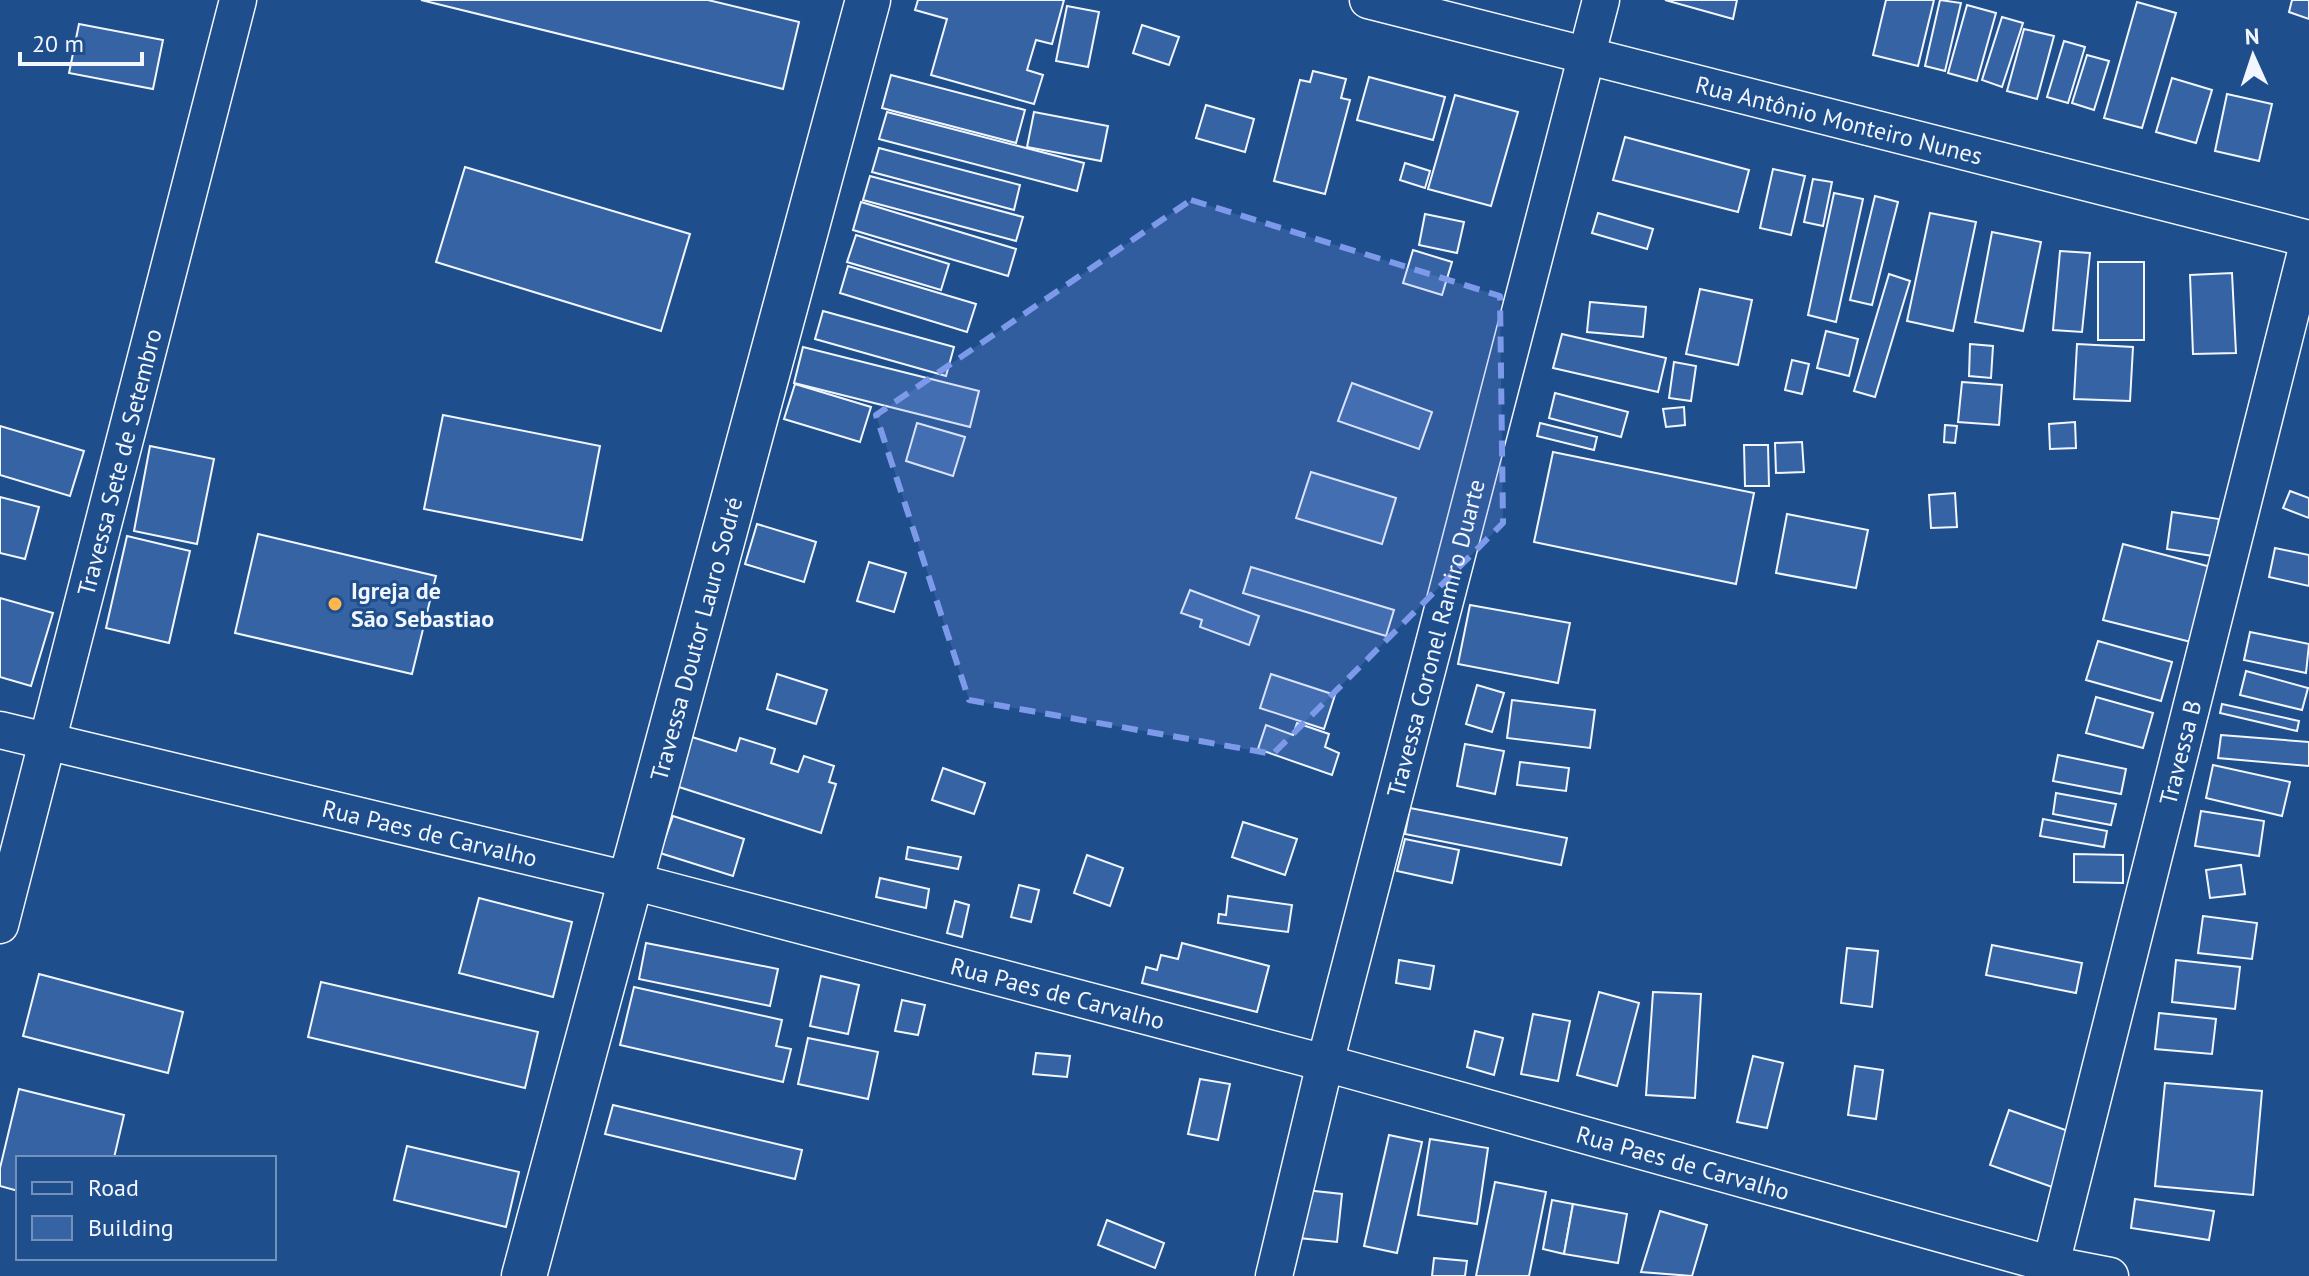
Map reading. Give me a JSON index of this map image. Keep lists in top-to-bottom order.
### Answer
{
  "streets": {
    "street": [
      "Rua Antônio Monteiro Nunes",
      "Travessa Sete de Setembro",
      "Travessa Doutor Lauro Sodré",
      "Travessa Coronel Ramiro Duarte",
      "Travessa B",
      "Rua Paes de Carvalho"
    ]
  },
  "crossings": [
    ["Rua Antônio Monteiro Nunes", "Travessa Coronel Ramiro Duarte"],
    ["Rua Antônio Monteiro Nunes", "Travessa B"],
    ["Travessa Sete de Setembro", "Rua Paes de Carvalho"],
    ["Travessa Doutor Lauro Sodré", "Rua Paes de Carvalho"],
    ["Travessa Coronel Ramiro Duarte", "Rua Paes de Carvalho"],
    ["Travessa B", "Rua Paes de Carvalho"]
  ],
  "places": ["Igreja de São Sebastiao"],
  "legend": ["Road", "Building"],
  "scale_bar": "20 m",
  "north": "top"
}
